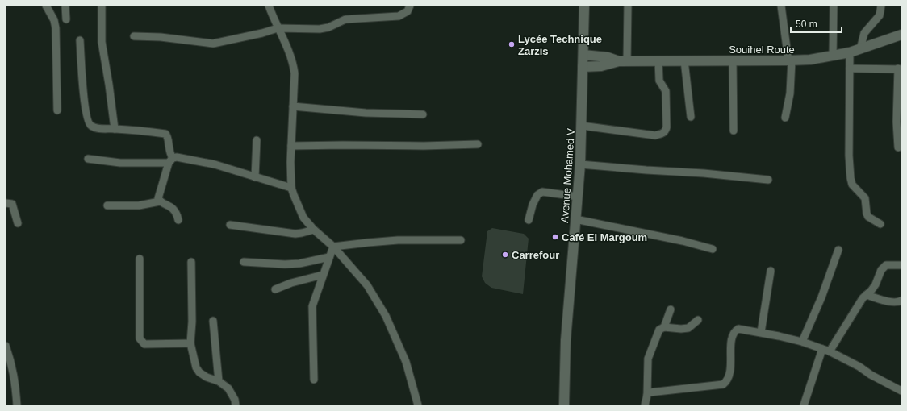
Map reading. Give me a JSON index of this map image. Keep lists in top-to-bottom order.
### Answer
{
  "streets": {
    "main road": ["Souihel Route", "Avenue Mohamed V"]
  },
  "places": ["Lycée Technique Zarzis", "Café El Margoum", "Carrefour"],
  "scale_bar": "50 m"
}
